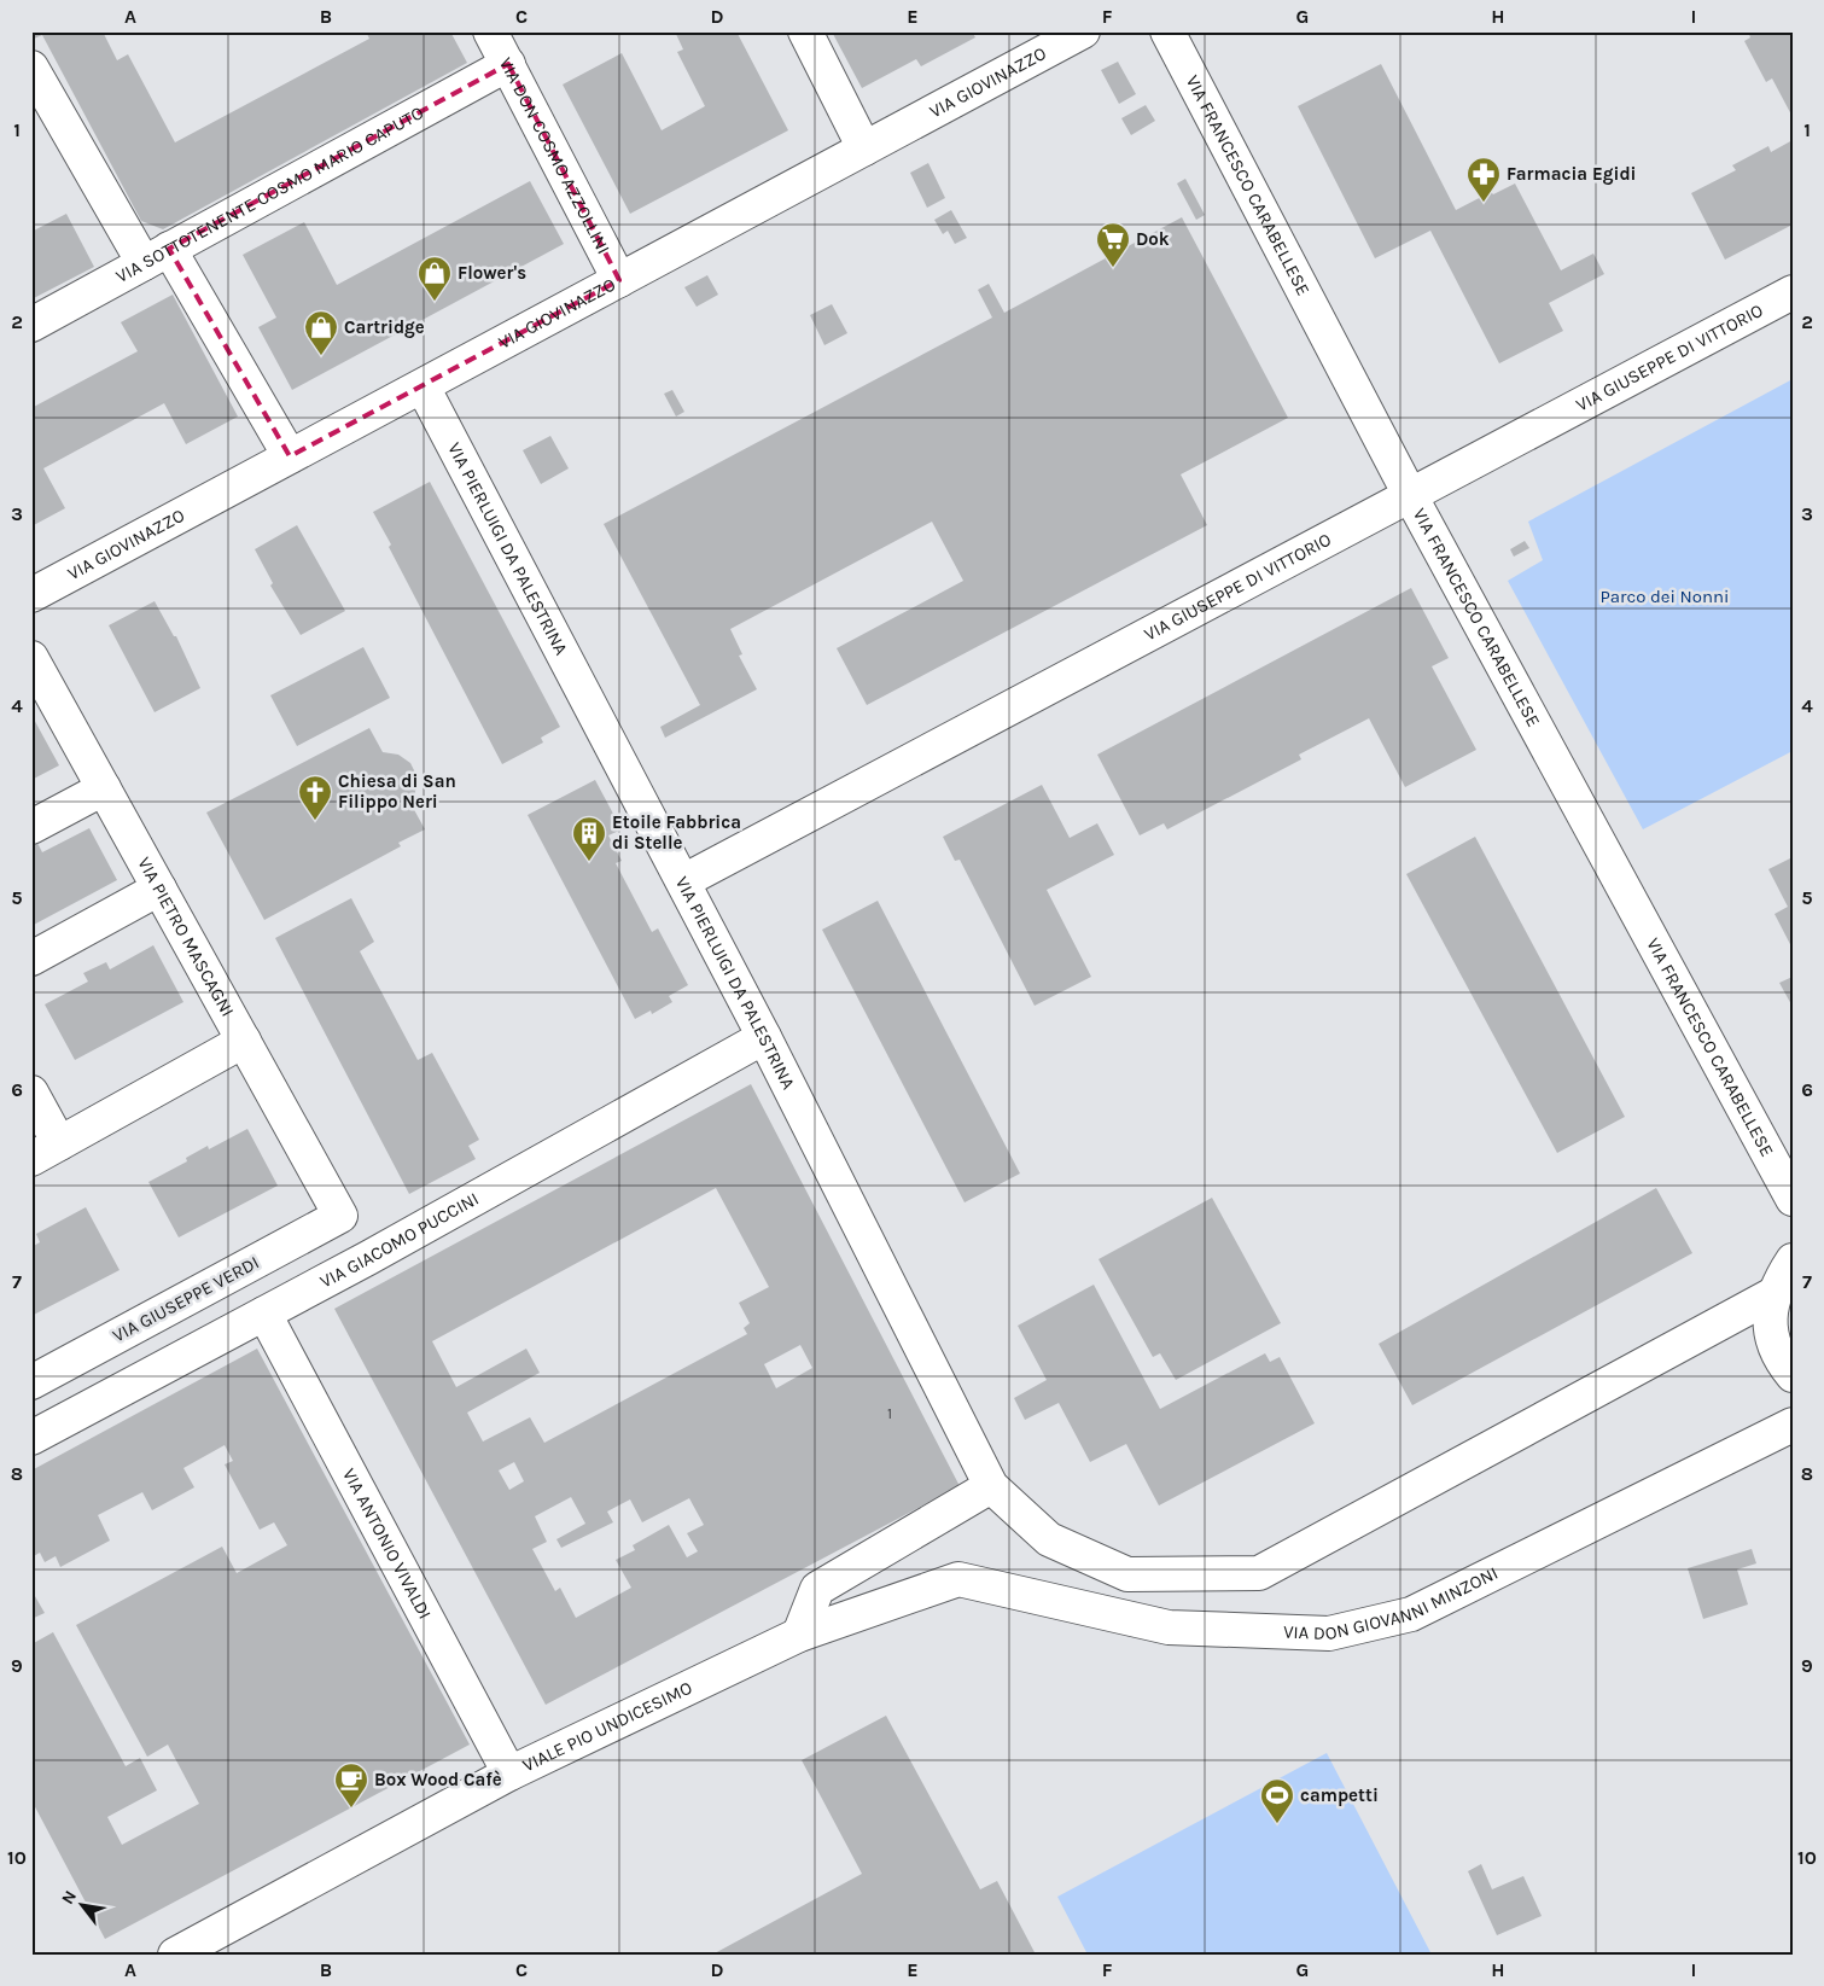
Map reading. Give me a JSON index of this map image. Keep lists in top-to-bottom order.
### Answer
{
  "streets": {
    "street": [
      "VIA GIOVINAZZO",
      "VIA DON COSMO AZZOLLINI",
      "VIA FRANCESCO CARABELLESE",
      "VIA SOTTOTENENTE COSMO MARIO CAPUTO",
      "VIA GIUSEPPE DI VITTORIO",
      "VIA PIERLUIGI DA PALESTRINA",
      "VIA PIETRO MASCAGNI",
      "VIA GIACOMO PUCCINI",
      "VIA GIUSEPPE VERDI",
      "VIA ANTONIO VIVALDI",
      "VIA DON GIOVANNI MINZONI",
      "VIALE PIO UNDICESIMO"
    ]
  },
  "crossings": [
    ["VIA GIOVINAZZO", "VIA DON COSMO AZZOLLINI"],
    ["VIA GIOVINAZZO", "VIA PIERLUIGI DA PALESTRINA"],
    ["VIA DON COSMO AZZOLLINI", "VIA SOTTOTENENTE COSMO MARIO CAPUTO"],
    ["VIA FRANCESCO CARABELLESE", "VIA GIUSEPPE DI VITTORIO"],
    ["VIA GIUSEPPE DI VITTORIO", "VIA PIERLUIGI DA PALESTRINA"],
    ["VIA PIERLUIGI DA PALESTRINA", "VIA GIACOMO PUCCINI"],
    ["VIA PIETRO MASCAGNI", "VIA GIUSEPPE VERDI"],
    ["VIA GIACOMO PUCCINI", "VIA ANTONIO VIVALDI"],
    ["VIA ANTONIO VIVALDI", "VIALE PIO UNDICESIMO"],
    ["VIA DON GIOVANNI MINZONI", "VIALE PIO UNDICESIMO"]
  ],
  "parks": ["Parco dei Nonni"],
  "places": {
    "pharmacy": ["Farmacia Egidi"],
    "supermarket": ["Dok"],
    "shop": ["Flower's", "Cartridge"],
    "church": ["Chiesa di San Filippo Neri"],
    "building": ["Etoile Fabbrica di Stelle"],
    "cafe": ["Box Wood Cafè"],
    "sports": ["campetti"]
  },
  "house_numbers": ["1"],
  "north": "top left",
  "grid": {
    "columns": [
      "A",
      "B",
      "C",
      "D",
      "E",
      "F",
      "G",
      "H",
      "I"
    ],
    "rows": [
      "1",
      "2",
      "3",
      "4",
      "5",
      "6",
      "7",
      "8",
      "9",
      "10"
    ]
  }
}
